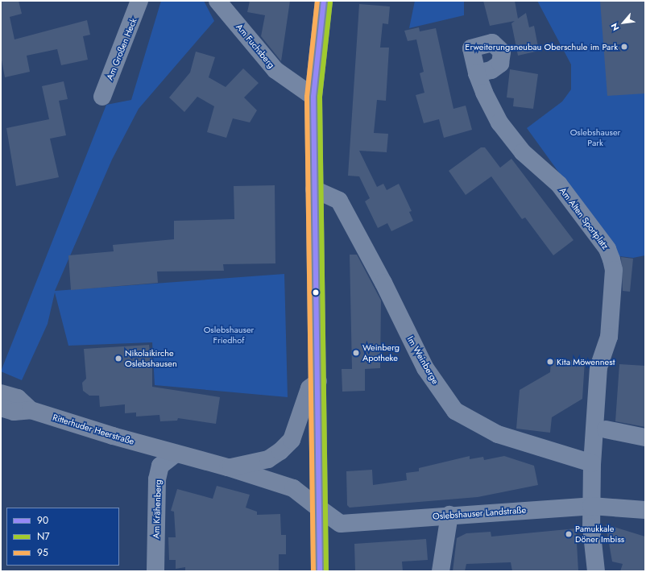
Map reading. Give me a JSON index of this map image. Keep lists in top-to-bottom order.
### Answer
{
  "streets": {
    "main road": ["Ritterhuder Heerstraße"],
    "street": [
      "Am Fuchsberg",
      "Am Großen Heck",
      "Am Alten Sportplatz",
      "Im Weinberge",
      "Am Krähenberg",
      "Oslebshauser Landstraße"
    ]
  },
  "crossings": [
    ["Am Alten Sportplatz", "Im Weinberge"],
    ["Am Alten Sportplatz", "Oslebshauser Landstraße"],
    ["Ritterhuder Heerstraße", "Am Krähenberg"],
    ["Ritterhuder Heerstraße", "Oslebshauser Landstraße"]
  ],
  "parks": ["Oslebshauser Park", "Oslebshauser Friedhof"],
  "places": [
    "Erweiterungsneubau Oberschule im Park",
    "Weinberg Apotheke",
    "Nikolaikirche Oslebshausen",
    "Kita Möwennest",
    "Pamukkale Döner Imbiss"
  ],
  "lines": ["transit line 90", "transit line 95", "transit line N7"],
  "legend": ["90", "N7", "95"],
  "north": "bottom left"
}
